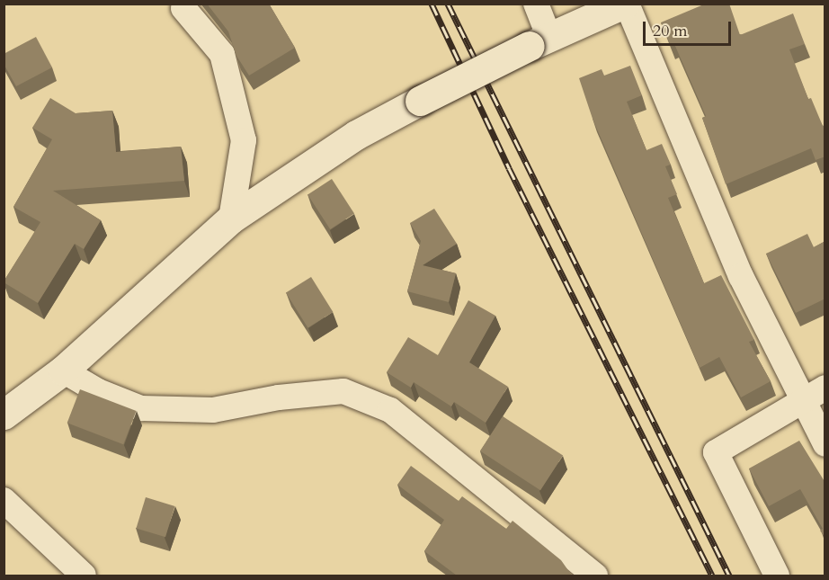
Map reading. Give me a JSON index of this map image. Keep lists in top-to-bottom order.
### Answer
{
  "scale_bar": "20 m"
}
